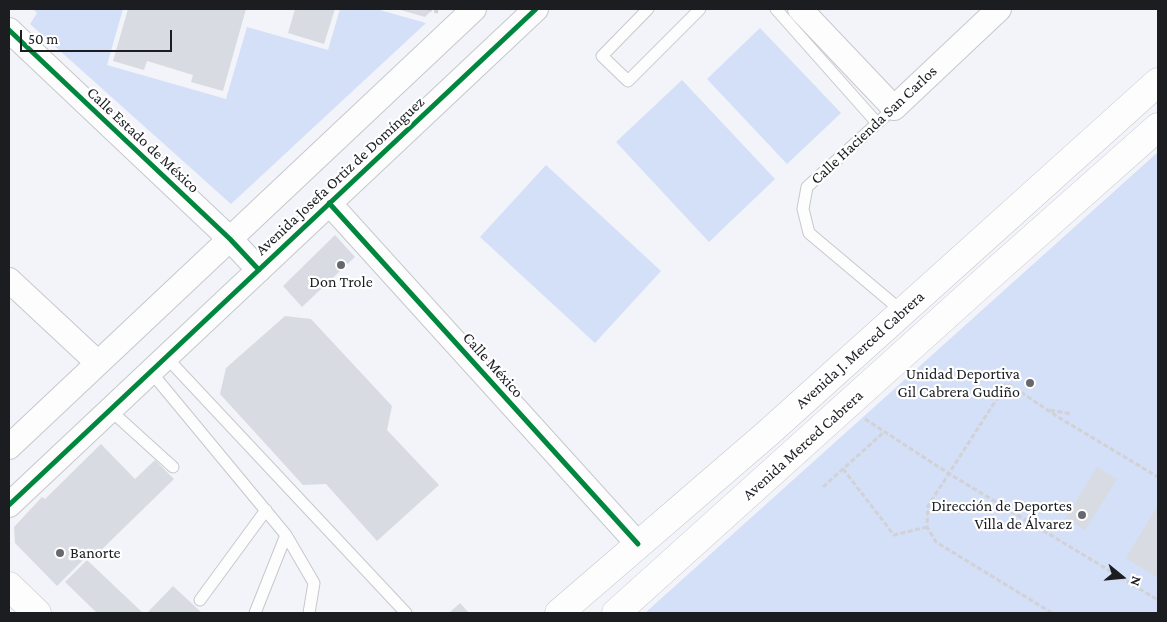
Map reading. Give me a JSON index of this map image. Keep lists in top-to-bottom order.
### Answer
{
  "streets": {
    "main road": ["Avenida J. Merced Cabrera", "Avenida Merced Cabrera"],
    "street": [
      "Calle Hacienda San Carlos",
      "Calle Estado de México",
      "Avenida Josefa Ortiz de Domínguez",
      "Calle México"
    ]
  },
  "crossings": [
    ["Calle Hacienda San Carlos", "Avenida J. Merced Cabrera"],
    ["Calle Estado de México", "Avenida Josefa Ortiz de Domínguez"],
    ["Avenida Josefa Ortiz de Domínguez", "Calle México"],
    ["Avenida J. Merced Cabrera", "Calle México"]
  ],
  "places": [
    "Don Trole",
    "Unidad Deportiva Gil Cabrera Gudiño",
    "Dirección de Deportes Villa de Álvarez",
    "Banorte"
  ],
  "scale_bar": "50 m",
  "north": "right"
}
